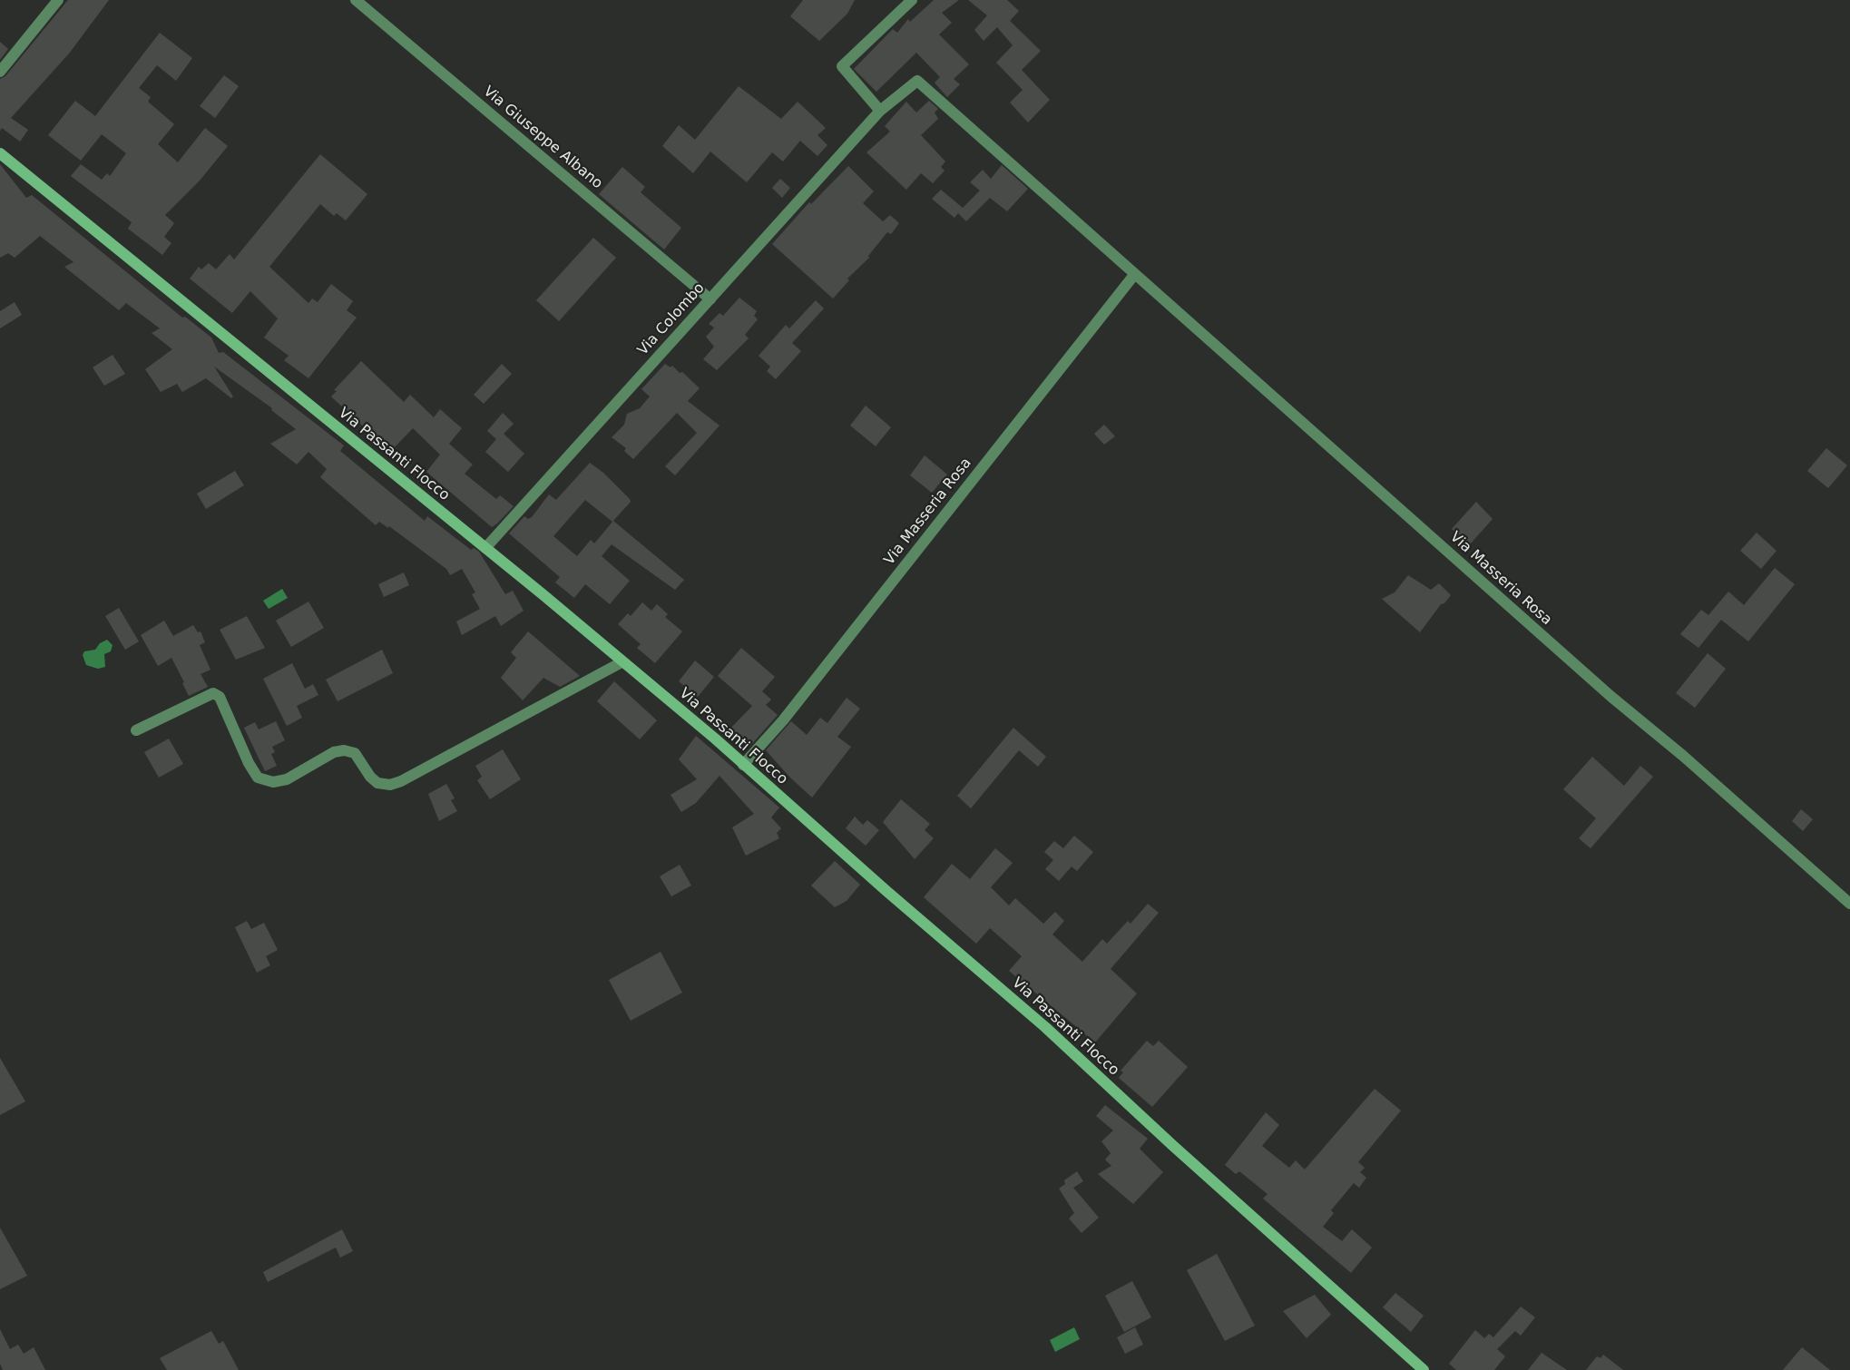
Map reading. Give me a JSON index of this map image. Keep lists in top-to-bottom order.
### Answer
{
  "streets": {
    "main road": ["Via Passanti Flocco"],
    "street": ["Via Giuseppe Albano", "Via Colombo", "Via Masseria Rosa"]
  },
  "crossings": [
    ["Via Giuseppe Albano", "Via Colombo"],
    ["Via Colombo", "Via Passanti Flocco"],
    ["Via Colombo", "Via Masseria Rosa"],
    ["Via Passanti Flocco", "Via Masseria Rosa"]
  ]
}
